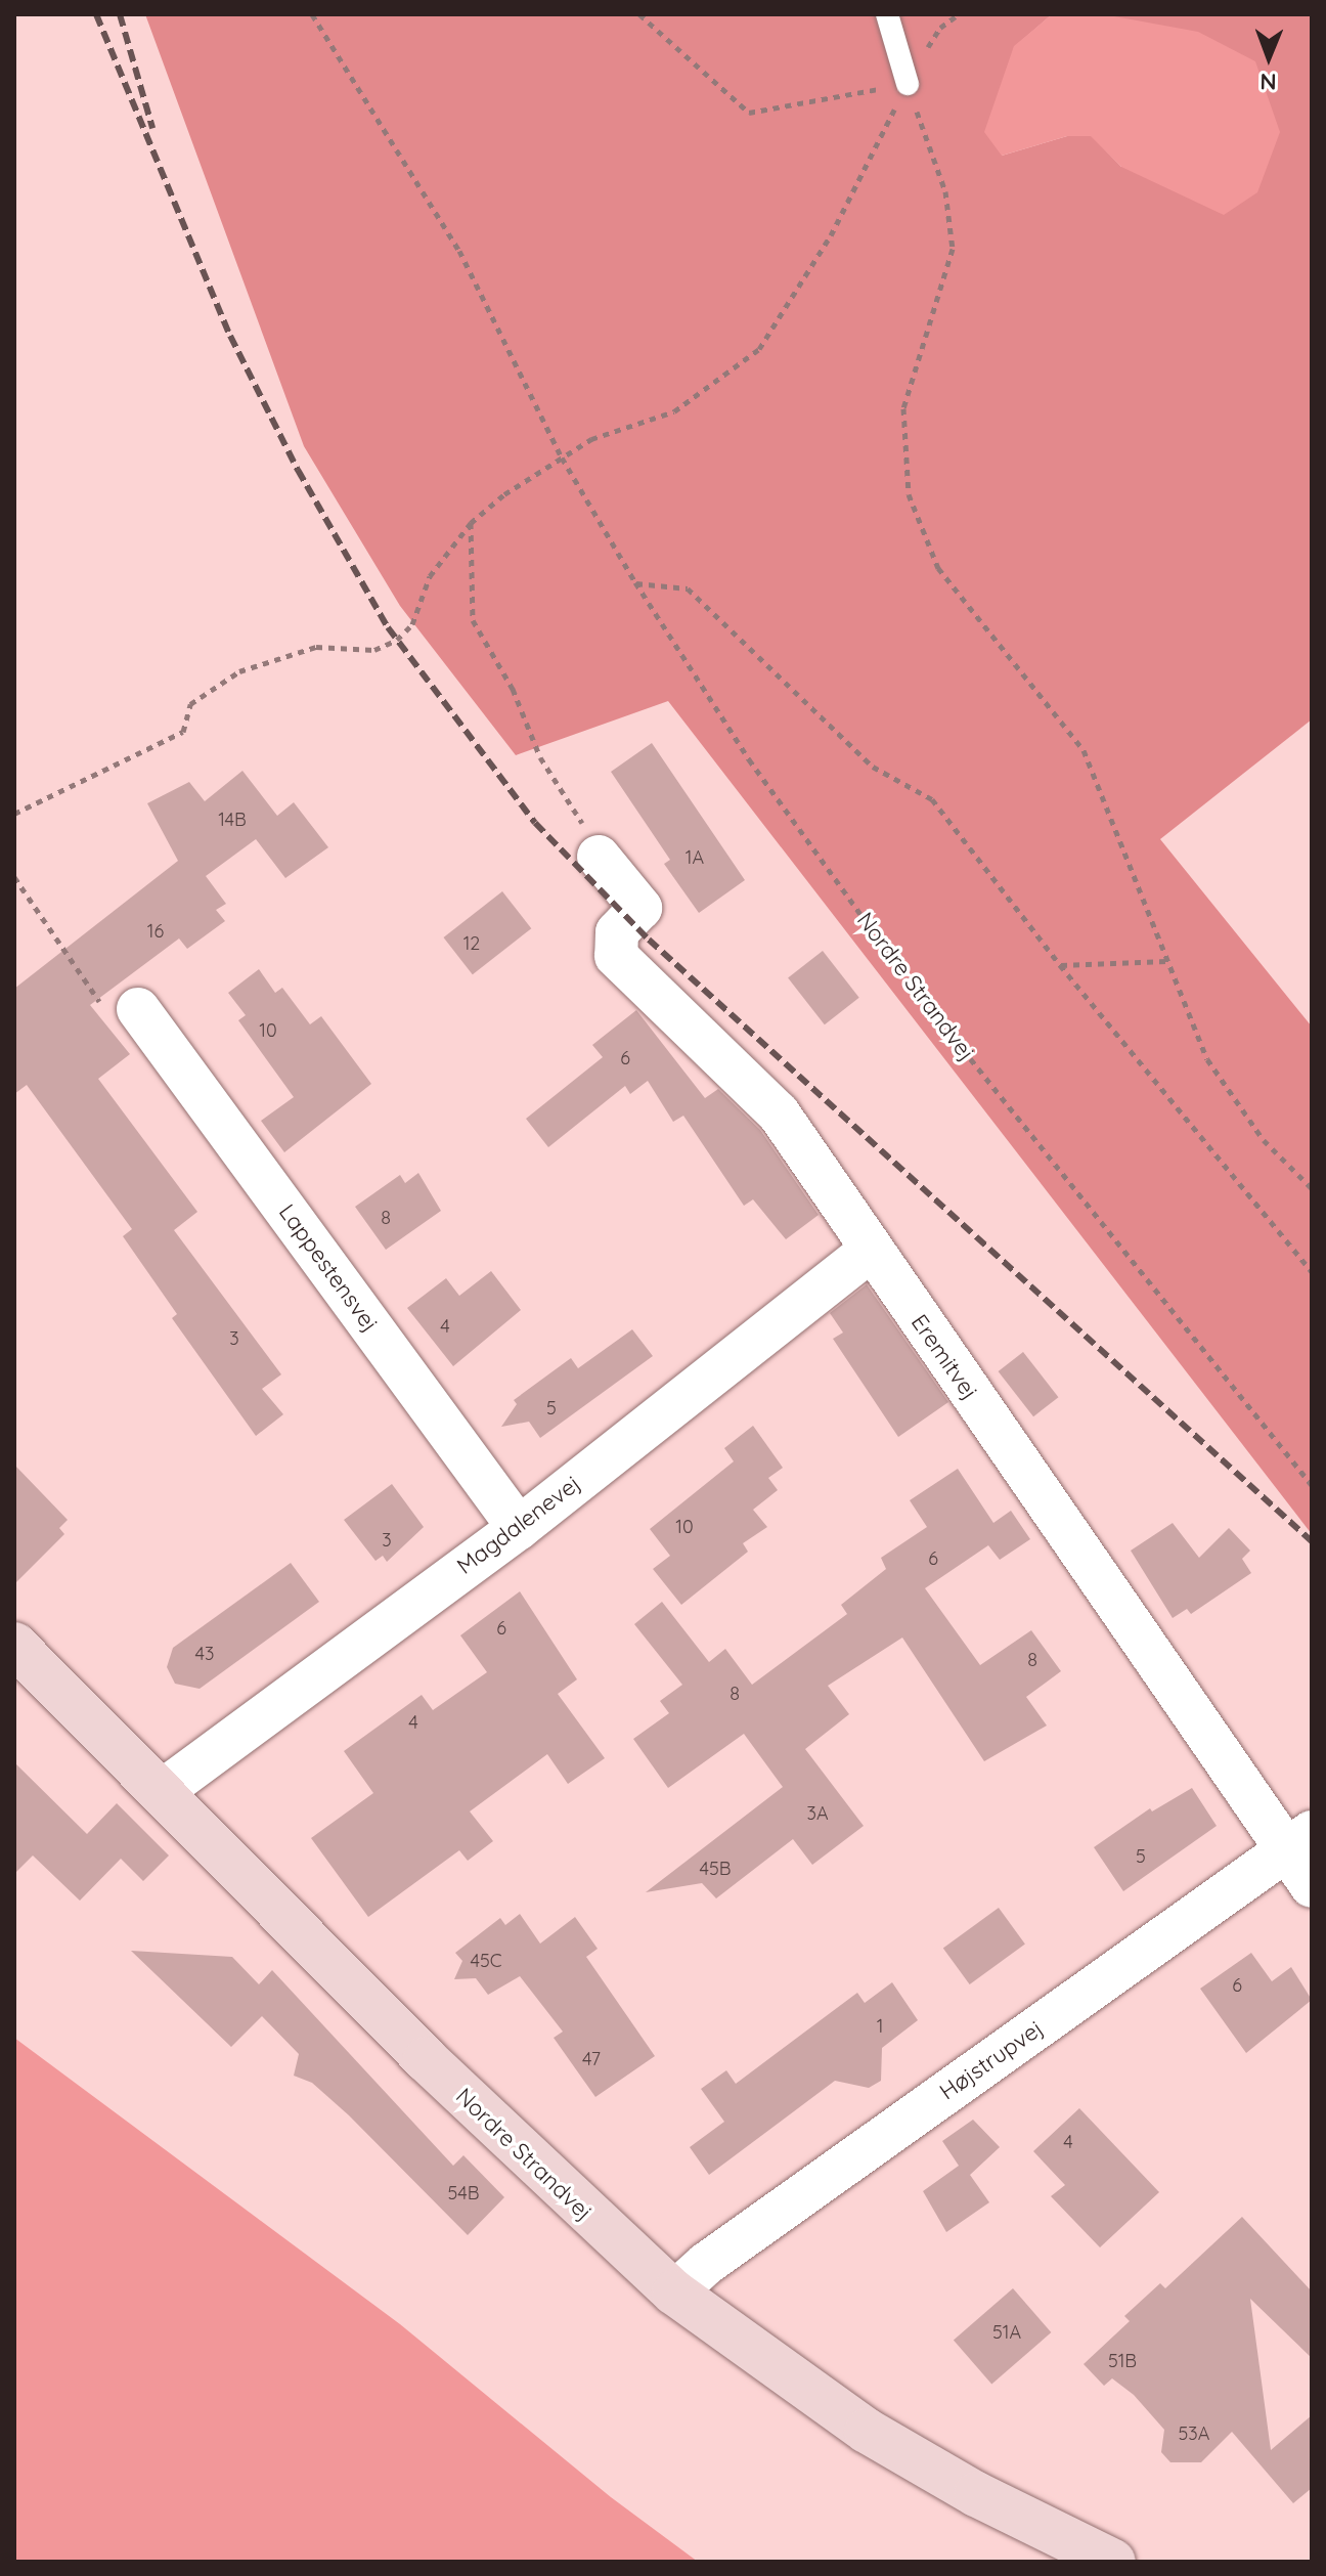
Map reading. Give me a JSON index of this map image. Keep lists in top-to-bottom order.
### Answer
{
  "streets": {
    "main road": ["Nordre Strandvej"],
    "street": [
      "Lappestensvej",
      "Eremitvej",
      "Magdalenevej",
      "Højstrupvej"
    ]
  },
  "crossings": [
    ["Nordre Strandvej", "Magdalenevej"],
    ["Nordre Strandvej", "Højstrupvej"],
    ["Lappestensvej", "Magdalenevej"],
    ["Eremitvej", "Magdalenevej"],
    ["Eremitvej", "Højstrupvej"]
  ],
  "house_numbers": [
    "14B",
    "1A",
    "16",
    "12",
    "10",
    "6",
    "8",
    "4",
    "3",
    "5",
    "10",
    "3",
    "6",
    "6",
    "43",
    "8",
    "8",
    "4",
    "3A",
    "5",
    "45B",
    "45C",
    "6",
    "1",
    "47",
    "4",
    "54B",
    "51A",
    "51B",
    "53A"
  ],
  "north": "bottom"
}
